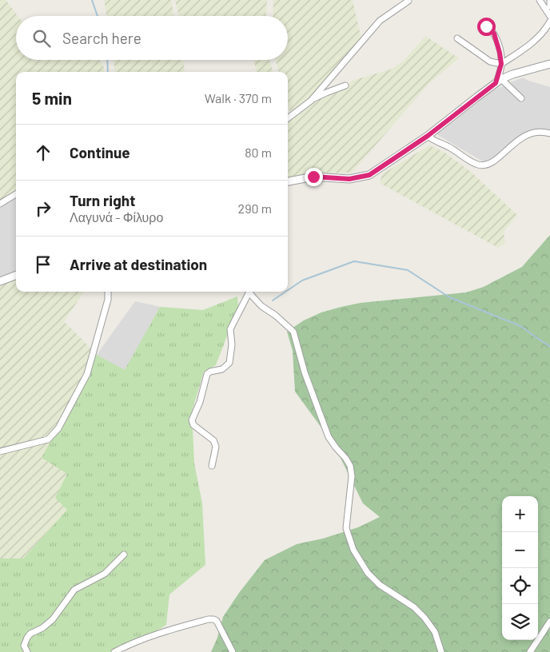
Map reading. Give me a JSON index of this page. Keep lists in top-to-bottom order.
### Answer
{
  "page": {
    "search": "Search here",
    "heading": ["5 min", "Walk · 370 m"],
    "list": [
      ["Continue", "80 m"],
      ["Turn right", "Λαγυνά - Φίλυρο", "290 m"],
      "Arrive at destination"
    ],
    "map_buttons": ["+", "−"]
  }
}
